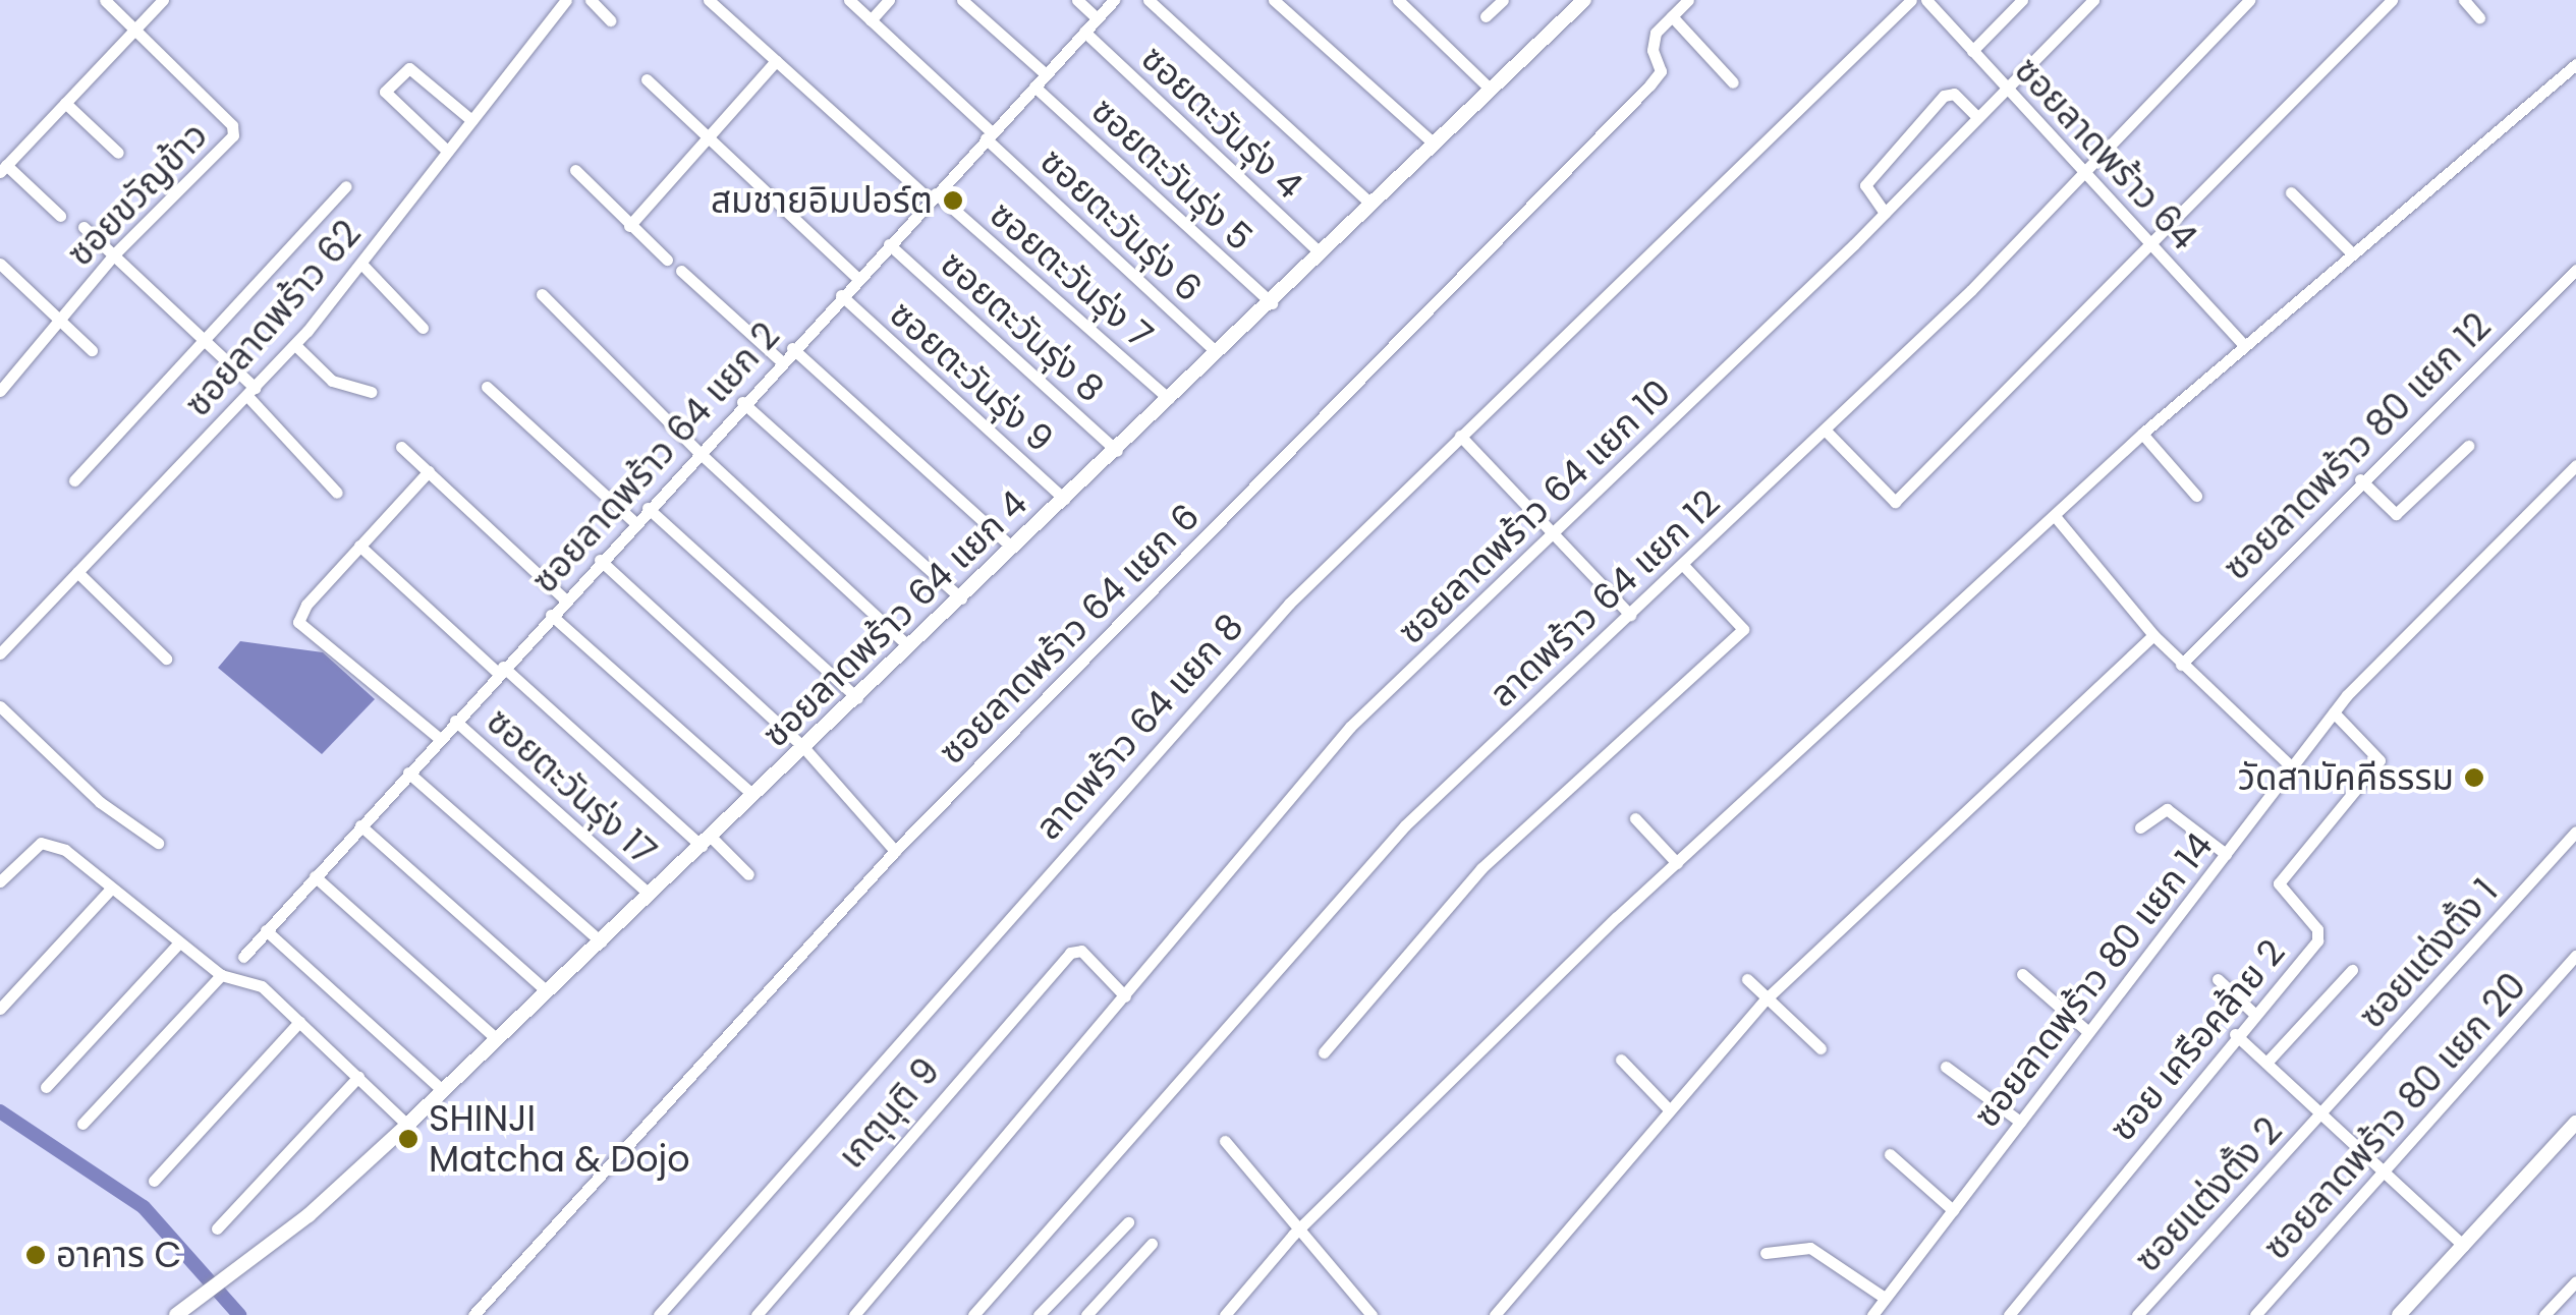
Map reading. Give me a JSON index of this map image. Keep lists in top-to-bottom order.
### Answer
{
  "streets": {
    "street": [
      "ซอยตะวันรุ่ง 4",
      "ซอยลาดพร้าว 64",
      "ซอยตะวันรุ่ง 5",
      "ซอยขวัญข้าว",
      "ซอยตะวันรุ่ง 6",
      "ซอยตะวันรุ่ง 7",
      "ซอยลาดพร้าว 62",
      "ซอยตะวันรุ่ง 8",
      "ซอยตะวันรุ่ง 9",
      "ซอยลาดพร้าว 80 แยก 12",
      "ซอยลาดพร้าว 64 แยก 2",
      "ซอยลาดพร้าว 64 แยก 10",
      "ลาดพร้าว 64 แยก 12",
      "ซอยลาดพร้าว 64 แยก 4",
      "ซอยลาดพร้าว 64 แยก 6",
      "ลาดพร้าว 64 แยก 8",
      "ซอยตะวันรุ่ง 17",
      "ซอยแต่งตั้ง 1",
      "ซอยลาดพร้าว 80 แยก 14",
      "ซอย เครือคล้าย 2",
      "เกตุนุติ 9",
      "ซอยลาดพร้าว 80 แยก 20",
      "ซอยแต่งตั้ง 2"
    ]
  },
  "crossings": [
    ["ซอยตะวันรุ่ง 4", "ซอยลาดพร้าว 64 แยก 2"],
    ["ซอยตะวันรุ่ง 4", "ซอยลาดพร้าว 64 แยก 4"],
    ["ซอยลาดพร้าว 64", "ซอยลาดพร้าว 64 แยก 10"],
    ["ซอยลาดพร้าว 64", "ลาดพร้าว 64 แยก 12"],
    ["ซอยตะวันรุ่ง 5", "ซอยลาดพร้าว 64 แยก 2"],
    ["ซอยตะวันรุ่ง 5", "ซอยลาดพร้าว 64 แยก 4"],
    ["ซอยตะวันรุ่ง 6", "ซอยลาดพร้าว 64 แยก 2"],
    ["ซอยตะวันรุ่ง 6", "ซอยลาดพร้าว 64 แยก 4"],
    ["ซอยตะวันรุ่ง 7", "ซอยลาดพร้าว 64 แยก 2"],
    ["ซอยตะวันรุ่ง 7", "ซอยลาดพร้าว 64 แยก 4"],
    ["ซอยตะวันรุ่ง 8", "ซอยลาดพร้าว 64 แยก 2"],
    ["ซอยตะวันรุ่ง 8", "ซอยลาดพร้าว 64 แยก 4"],
    ["ซอยตะวันรุ่ง 9", "ซอยลาดพร้าว 64 แยก 2"],
    ["ซอยตะวันรุ่ง 9", "ซอยลาดพร้าว 64 แยก 4"],
    ["ซอยลาดพร้าว 64 แยก 2", "ซอยตะวันรุ่ง 17"],
    ["ซอยลาดพร้าว 64 แยก 10", "เกตุนุติ 9"],
    ["ซอยลาดพร้าว 64 แยก 4", "ซอยตะวันรุ่ง 17"],
    ["ซอยแต่งตั้ง 1", "ซอยแต่งตั้ง 2"],
    ["ซอยลาดพร้าว 80 แยก 14", "ซอย เครือคล้าย 2"]
  ],
  "places": [
    "สมชายอิมปอร์ต",
    "วัดสามัคคีธรรม",
    "SHINJI Matcha & Dojo",
    "อาคาร C"
  ]
}
